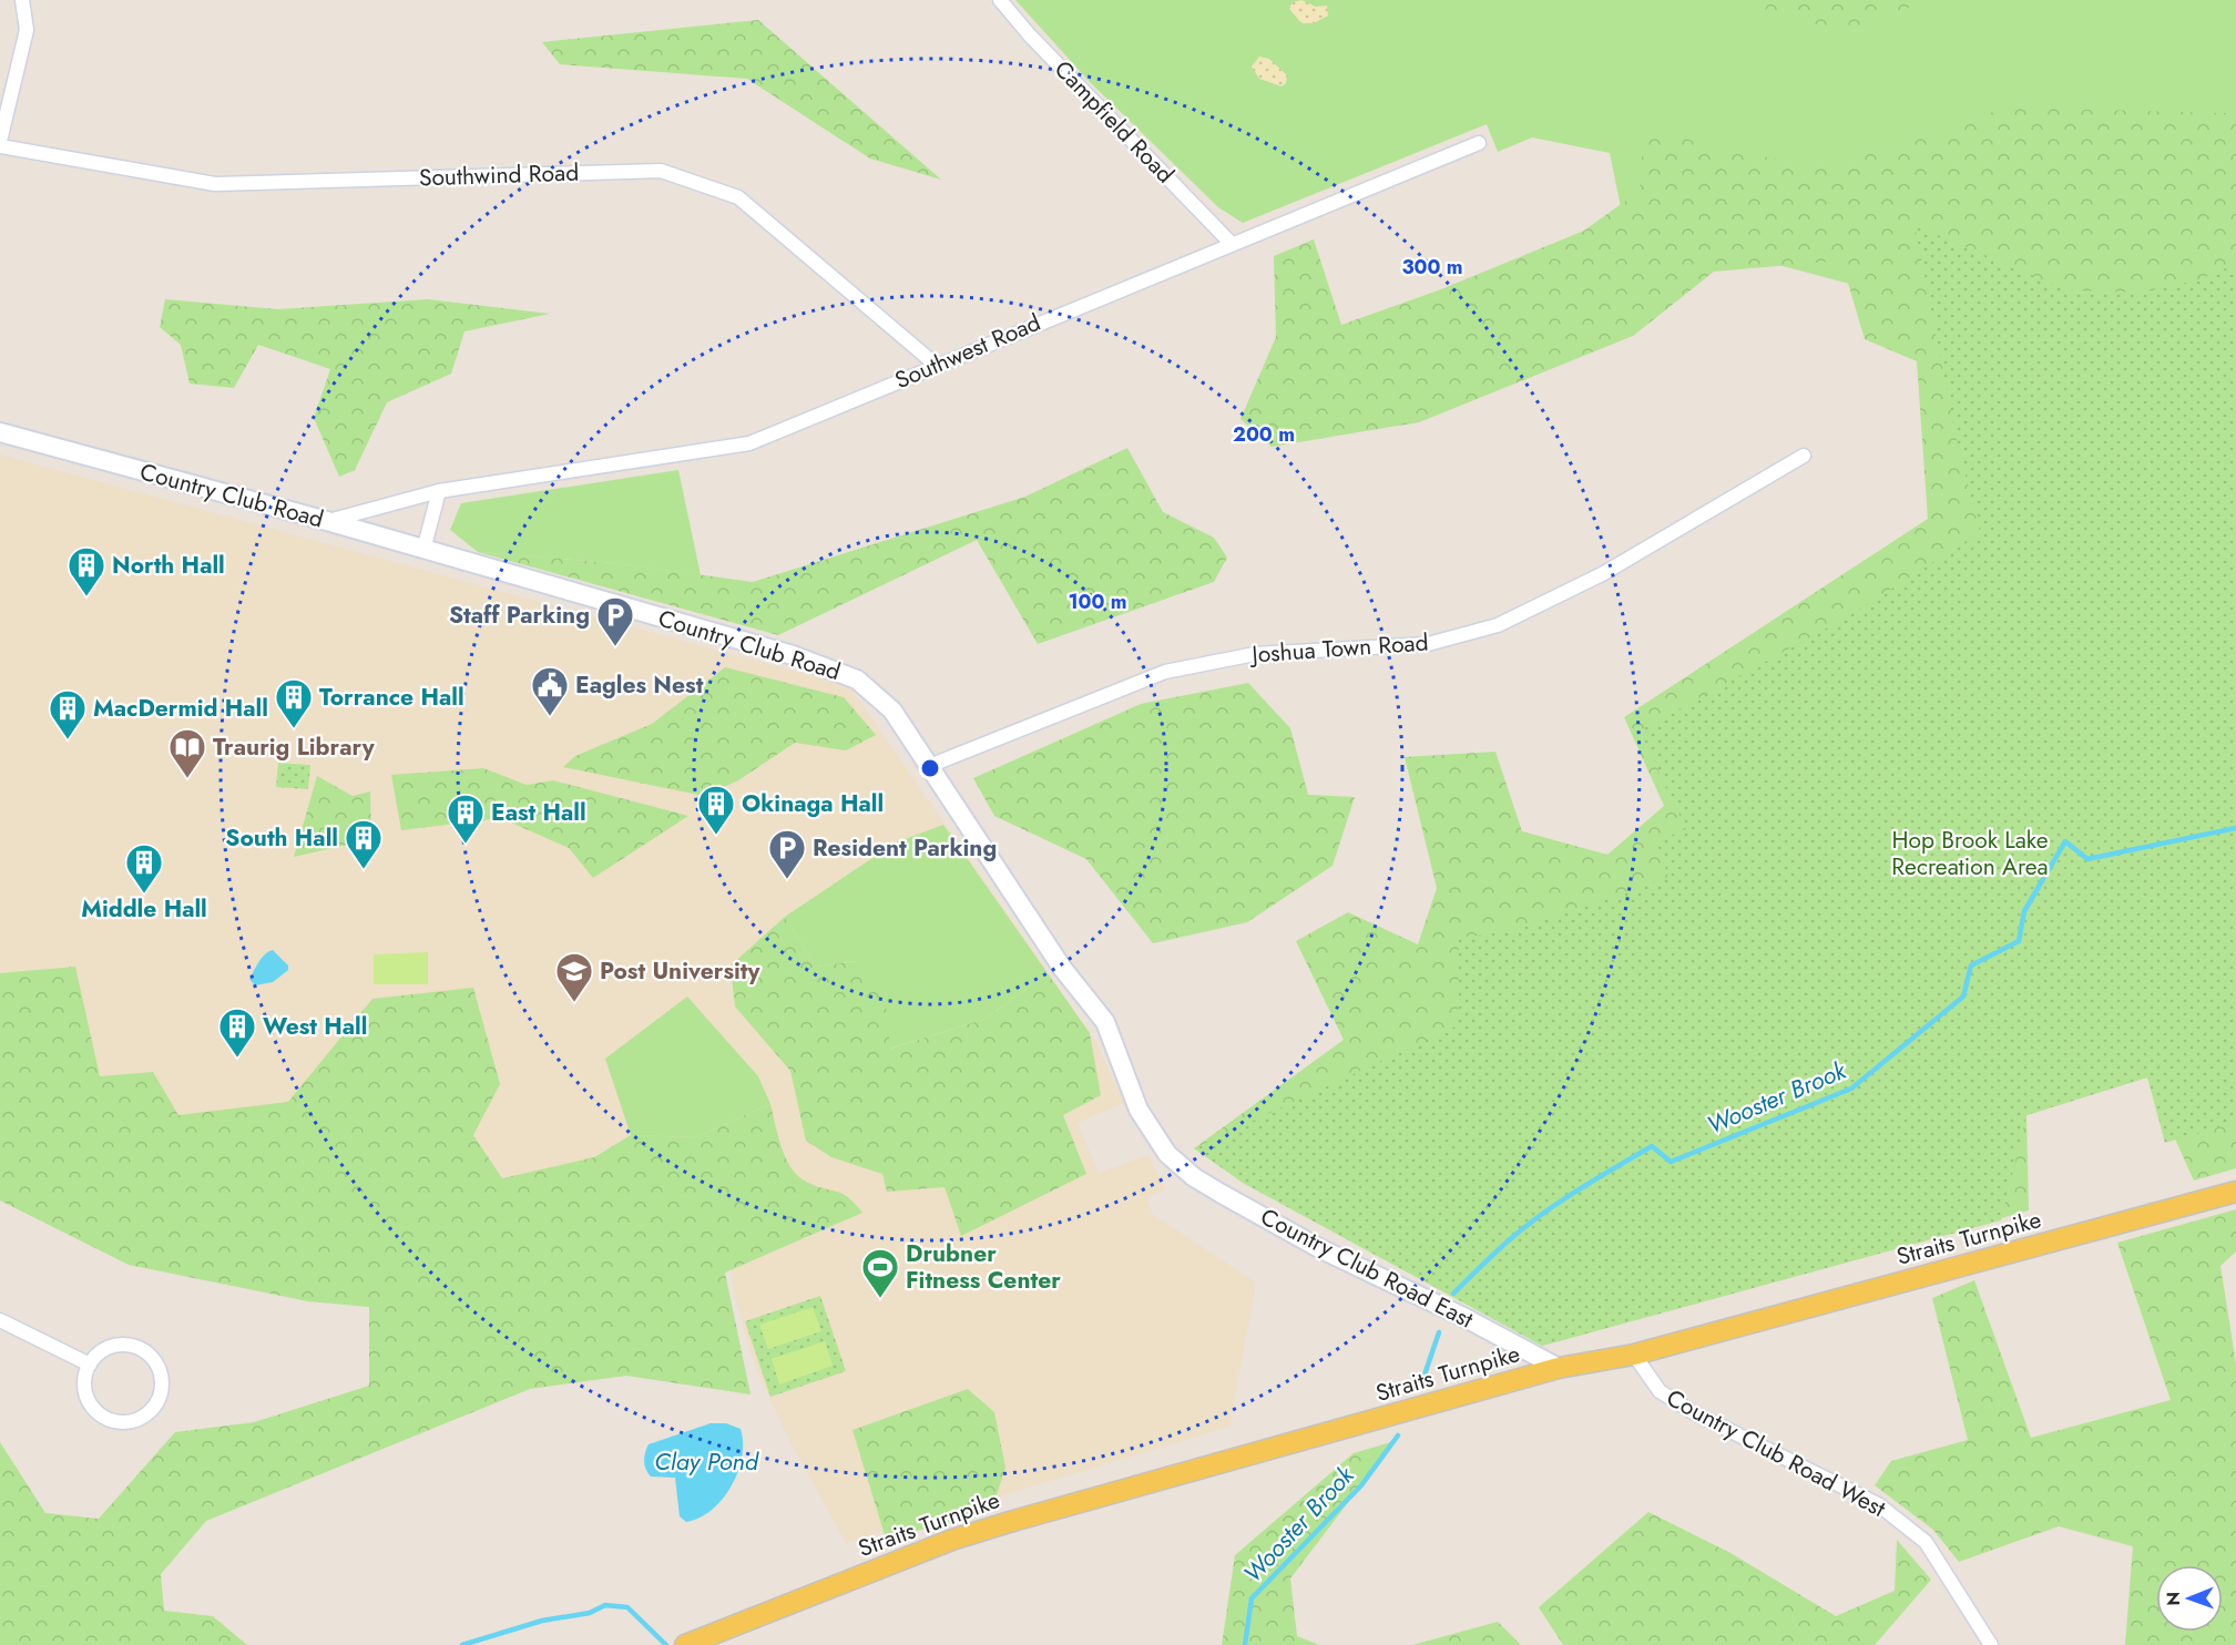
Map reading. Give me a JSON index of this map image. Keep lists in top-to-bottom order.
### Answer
{
  "streets": {
    "main road": ["Straits Turnpike"],
    "street": [
      "Campfield Road",
      "Southwind Road",
      "Southwest Road",
      "Country Club Road",
      "Joshua Town Road",
      "Country Club Road East",
      "Country Club Road West"
    ]
  },
  "crossings": [
    ["Campfield Road", "Southwest Road"],
    ["Southwind Road", "Southwest Road"],
    ["Southwest Road", "Country Club Road"],
    ["Country Club Road", "Joshua Town Road"],
    ["Country Club Road", "Country Club Road East"],
    ["Straits Turnpike", "Country Club Road East"],
    ["Straits Turnpike", "Country Club Road West"]
  ],
  "water": ["Wooster Brook", "Clay Pond"],
  "parks": ["Hop Brook Lake Recreation Area"],
  "places": {
    "building": [
      "North Hall",
      "Torrance Hall",
      "MacDermid Hall",
      "Okinaga Hall",
      "East Hall",
      "South Hall",
      "Middle Hall",
      "West Hall"
    ],
    "parking": ["Staff Parking", "Resident Parking"],
    "public building": ["Eagles Nest"],
    "library": ["Traurig Library"],
    "school or university": ["Post University"],
    "sports": ["Drubner Fitness Center"]
  },
  "north": "left",
  "rings": ["300 m", "200 m", "100 m"]
}
